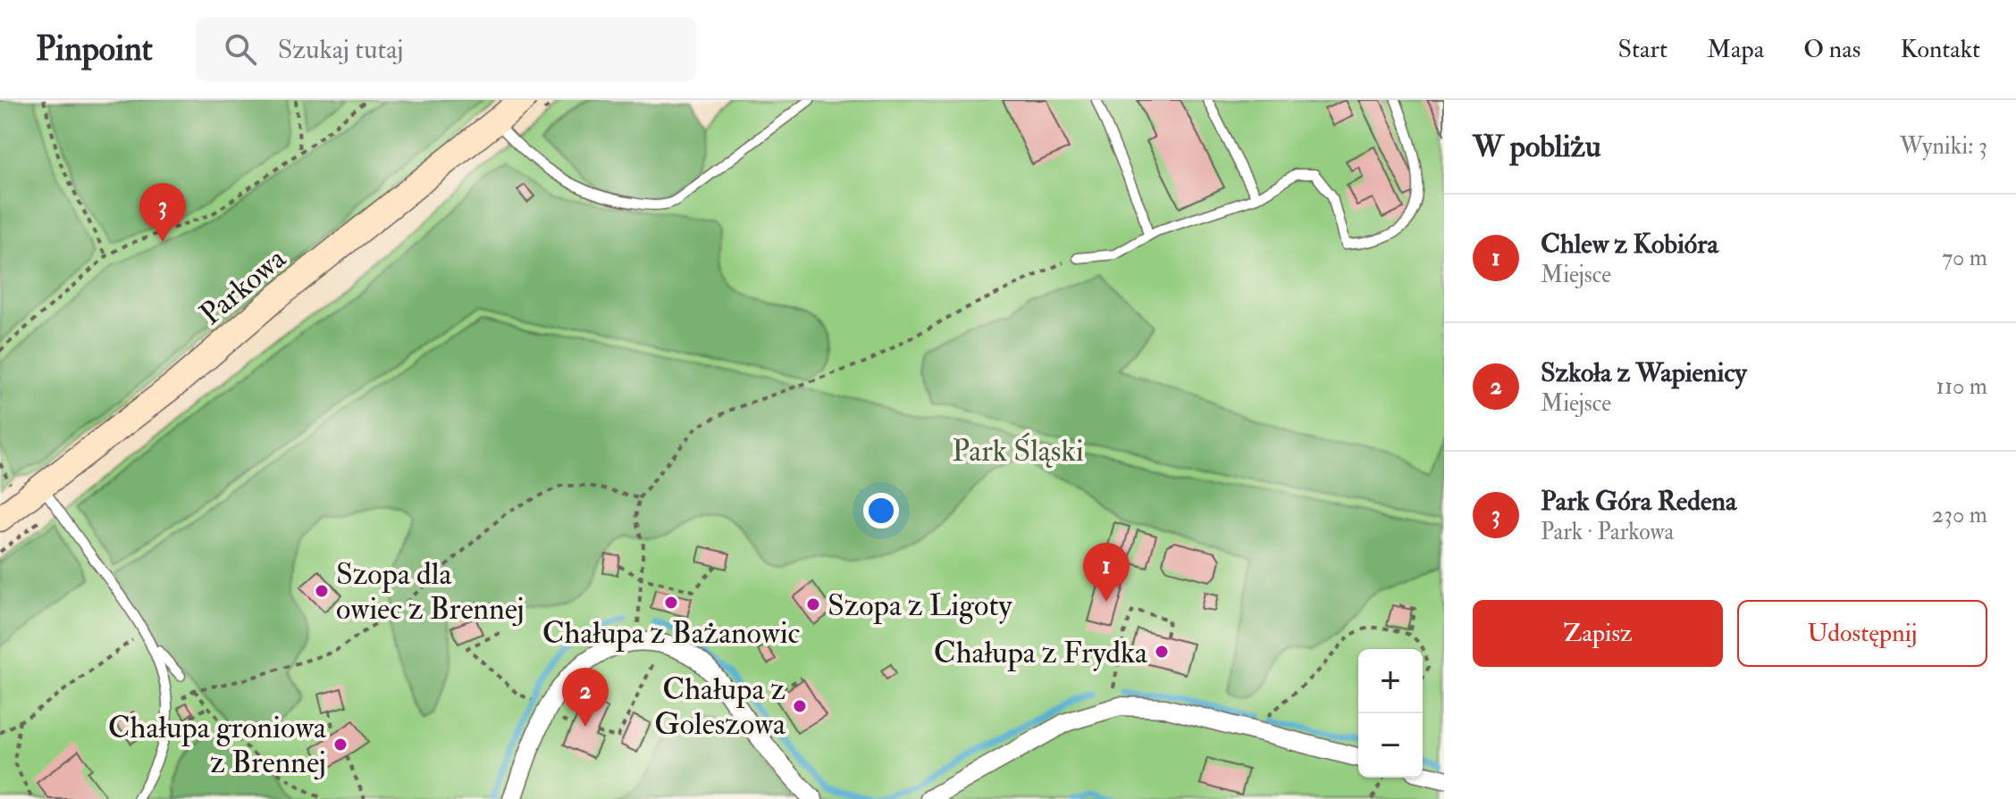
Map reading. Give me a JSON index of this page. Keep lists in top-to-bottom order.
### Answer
{
  "streets": {
    "street": ["Parkowa"]
  },
  "parks": ["Park Śląski"],
  "places": [
    "Szopa dla owiec z Brennej",
    "Chałupa z Bażanowic",
    "Szopa z Ligoty",
    "Chałupa z Frydka",
    "Chałupa z Goleszowa",
    "Chałupa groniowa z Brennej"
  ],
  "page": {
    "header": "Pinpoint",
    "search": "Szukaj tutaj",
    "nav": [
      "Start",
      "Mapa",
      "O nas",
      "Kontakt"
    ],
    "heading": ["W pobliżu", "Wyniki: 3"],
    "pins": ["3", "1", "2"],
    "list": [
      {
        "mark": "1",
        "name": "Chlew z Kobióra",
        "note": "Miejsce",
        "value": "70 m"
      },
      {
        "mark": "2",
        "name": "Szkoła z Wapienicy",
        "note": "Miejsce",
        "value": "110 m"
      },
      {
        "mark": "3",
        "name": "Park Góra Redena",
        "note": "Park · Parkowa",
        "value": "230 m"
      }
    ],
    "buttons": ["Zapisz", "Udostępnij"],
    "map_buttons": ["+", "−"]
  }
}
